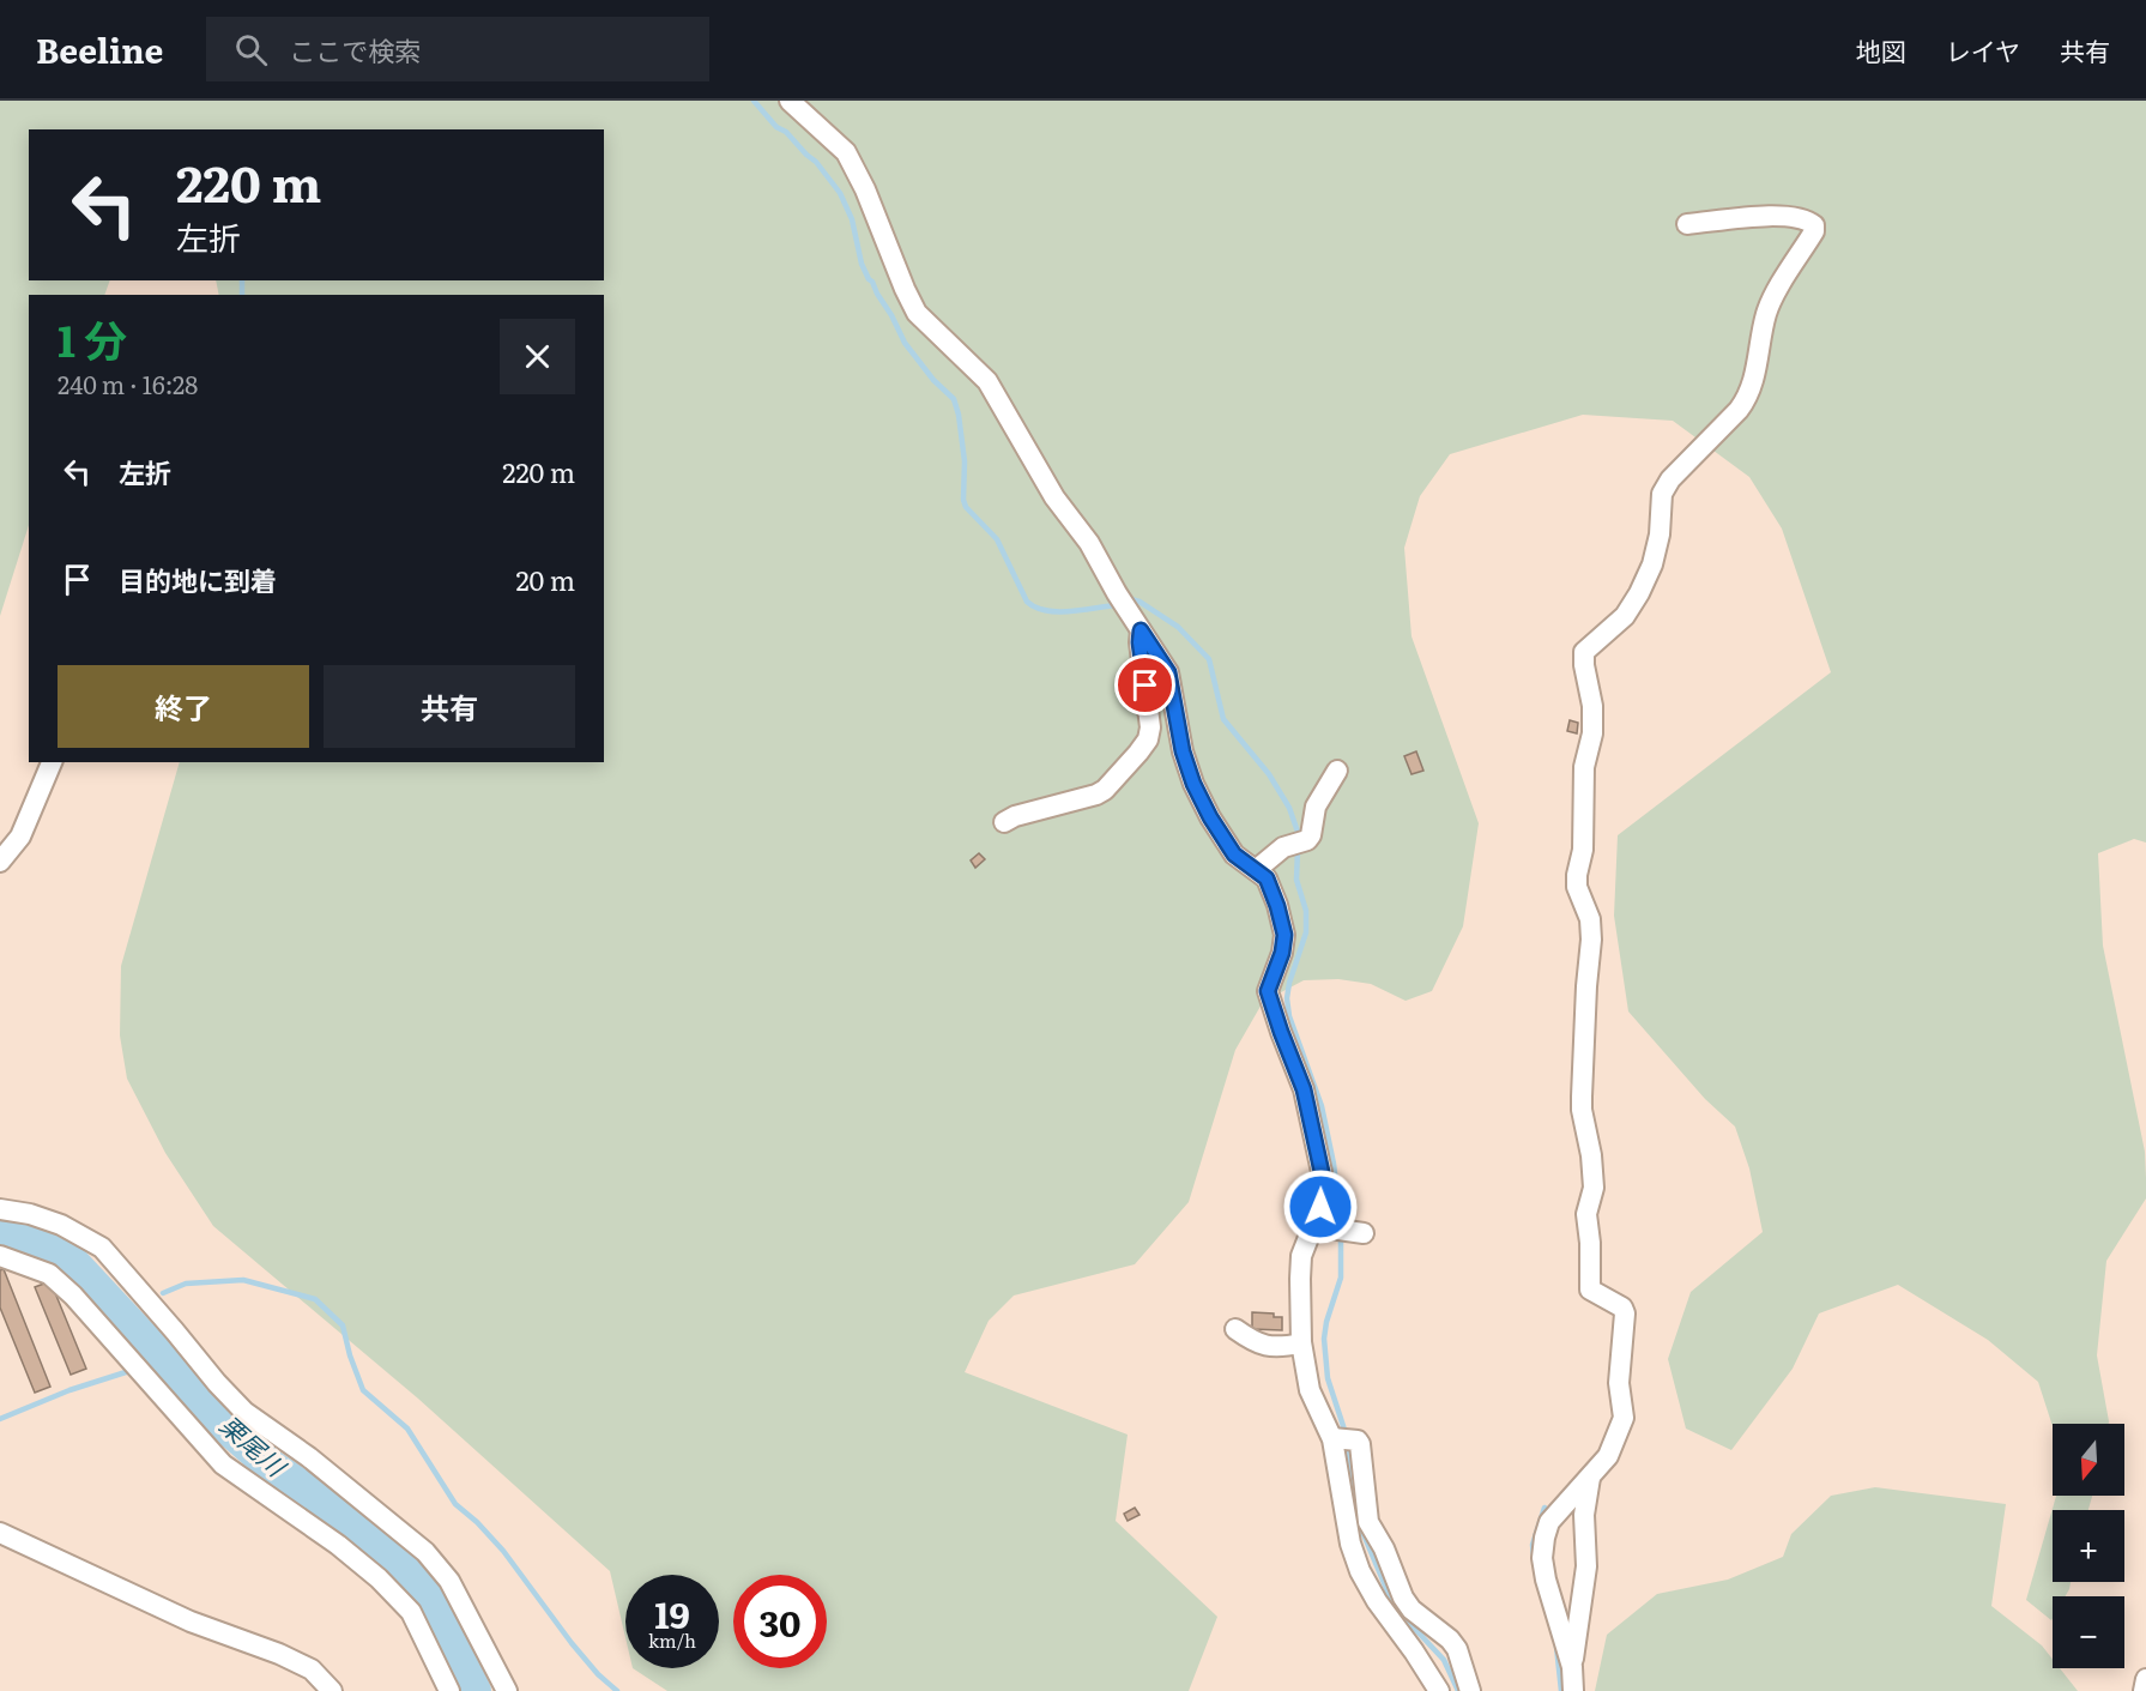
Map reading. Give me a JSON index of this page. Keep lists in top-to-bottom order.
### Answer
{
  "water": ["栗尾川"],
  "north": "bottom",
  "page": {
    "header": "Beeline",
    "search": "ここで検索",
    "nav": ["地図", "レイヤ", "共有"],
    "turn": ["220 m", "左折"],
    "heading": ["1 分", "240 m · 16:28"],
    "list": [
      {
        "name": "左折",
        "value": "220 m"
      },
      {
        "name": "目的地に到着",
        "value": "20 m"
      }
    ],
    "buttons": ["終了", "共有"],
    "map_buttons": ["+", "−"],
    "speed": "19 km/h",
    "limit": "30"
  }
}
